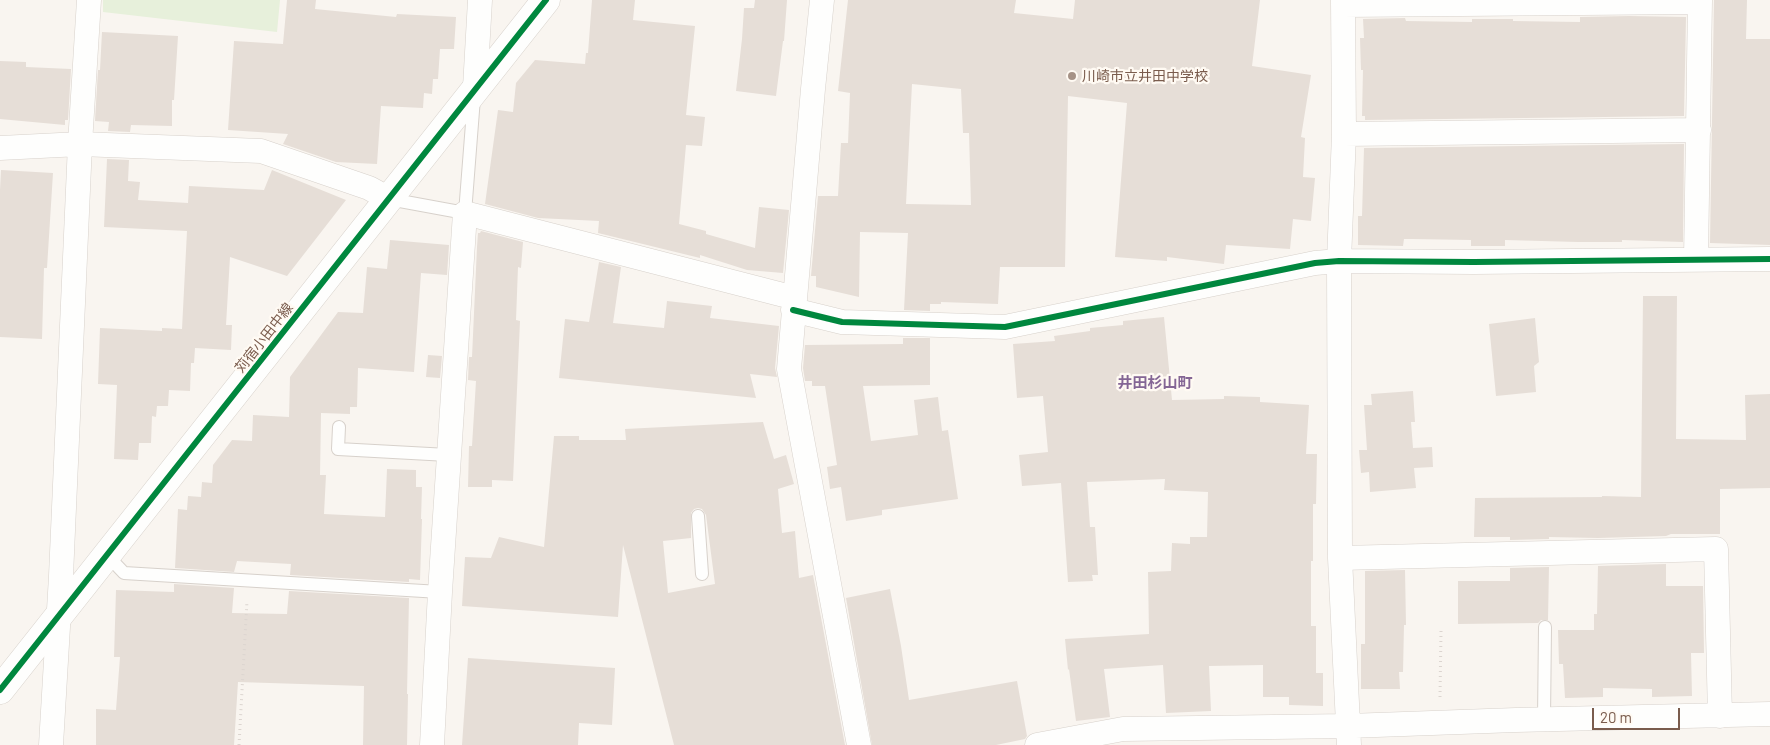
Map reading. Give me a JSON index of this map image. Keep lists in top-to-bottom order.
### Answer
{
  "streets": {
    "street": ["苅宿小田中線"]
  },
  "districts": ["井田杉山町"],
  "places": ["川崎市立井田中学校"],
  "scale_bar": "20 m"
}
